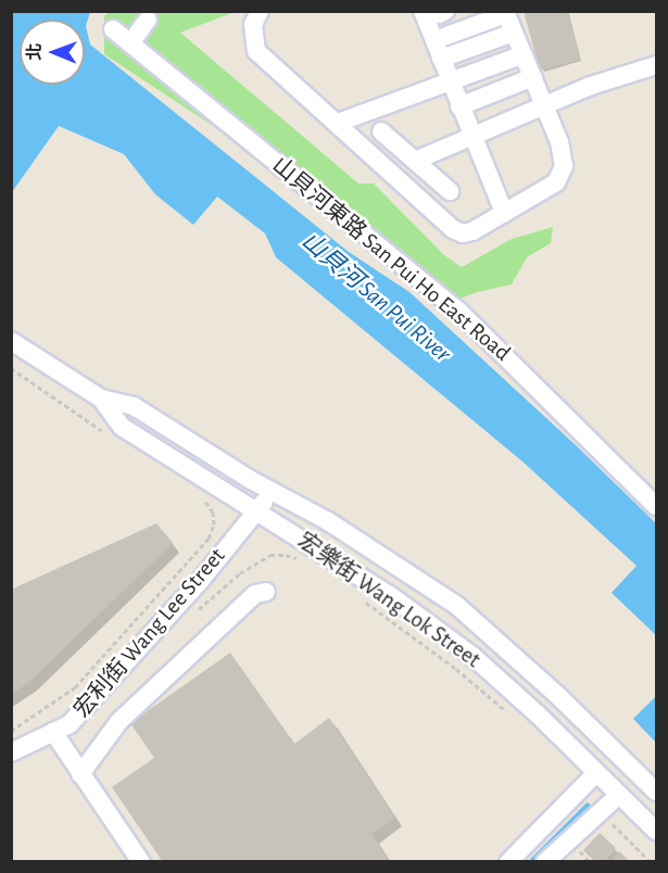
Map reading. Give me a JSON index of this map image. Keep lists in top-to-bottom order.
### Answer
{
  "streets": {
    "street": ["山貝河東路 San Pui Ho East Road", "宏樂街 Wang Lok Street", "宏利街 Wang Lee Street"]
  },
  "crossings": [
    ["宏樂街 Wang Lok Street", "宏利街 Wang Lee Street"]
  ],
  "water": ["山貝河 San Pui River"],
  "north": "left"
}
